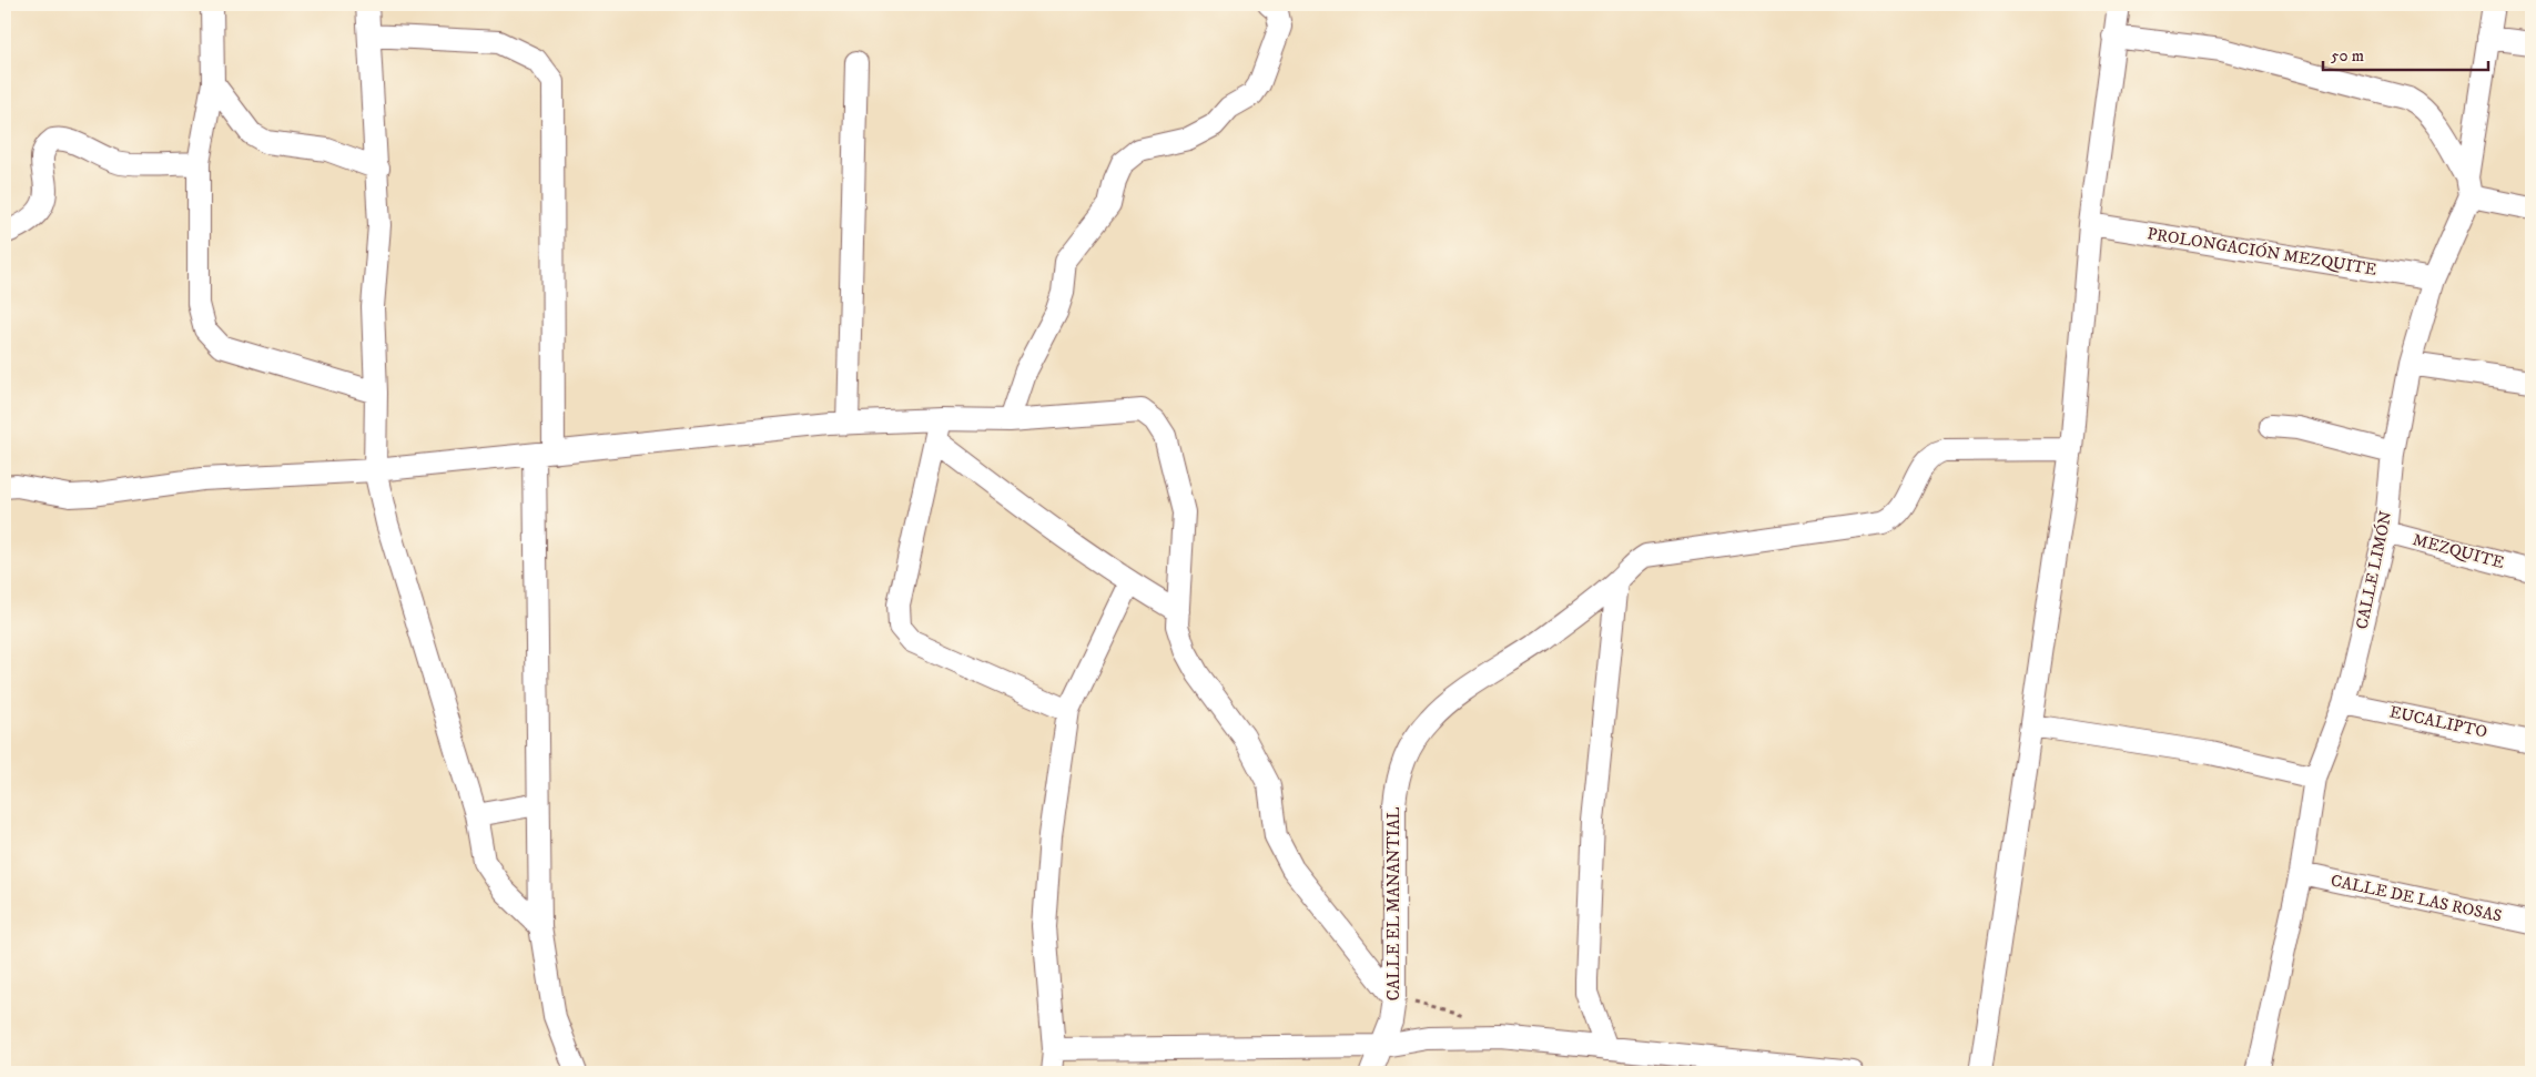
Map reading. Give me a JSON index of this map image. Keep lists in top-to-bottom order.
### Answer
{
  "streets": {
    "street": [
      "PROLONGACIÓN MEZQUITE",
      "MEZQUITE",
      "CALLE LIMÓN",
      "EUCALIPTO",
      "CALLE DE LAS ROSAS",
      "CALLE EL MANANTIAL"
    ]
  },
  "crossings": [
    ["PROLONGACIÓN MEZQUITE", "CALLE LIMÓN"],
    ["MEZQUITE", "CALLE LIMÓN"],
    ["CALLE LIMÓN", "EUCALIPTO"],
    ["CALLE LIMÓN", "CALLE DE LAS ROSAS"]
  ],
  "scale_bar": "50 m"
}
